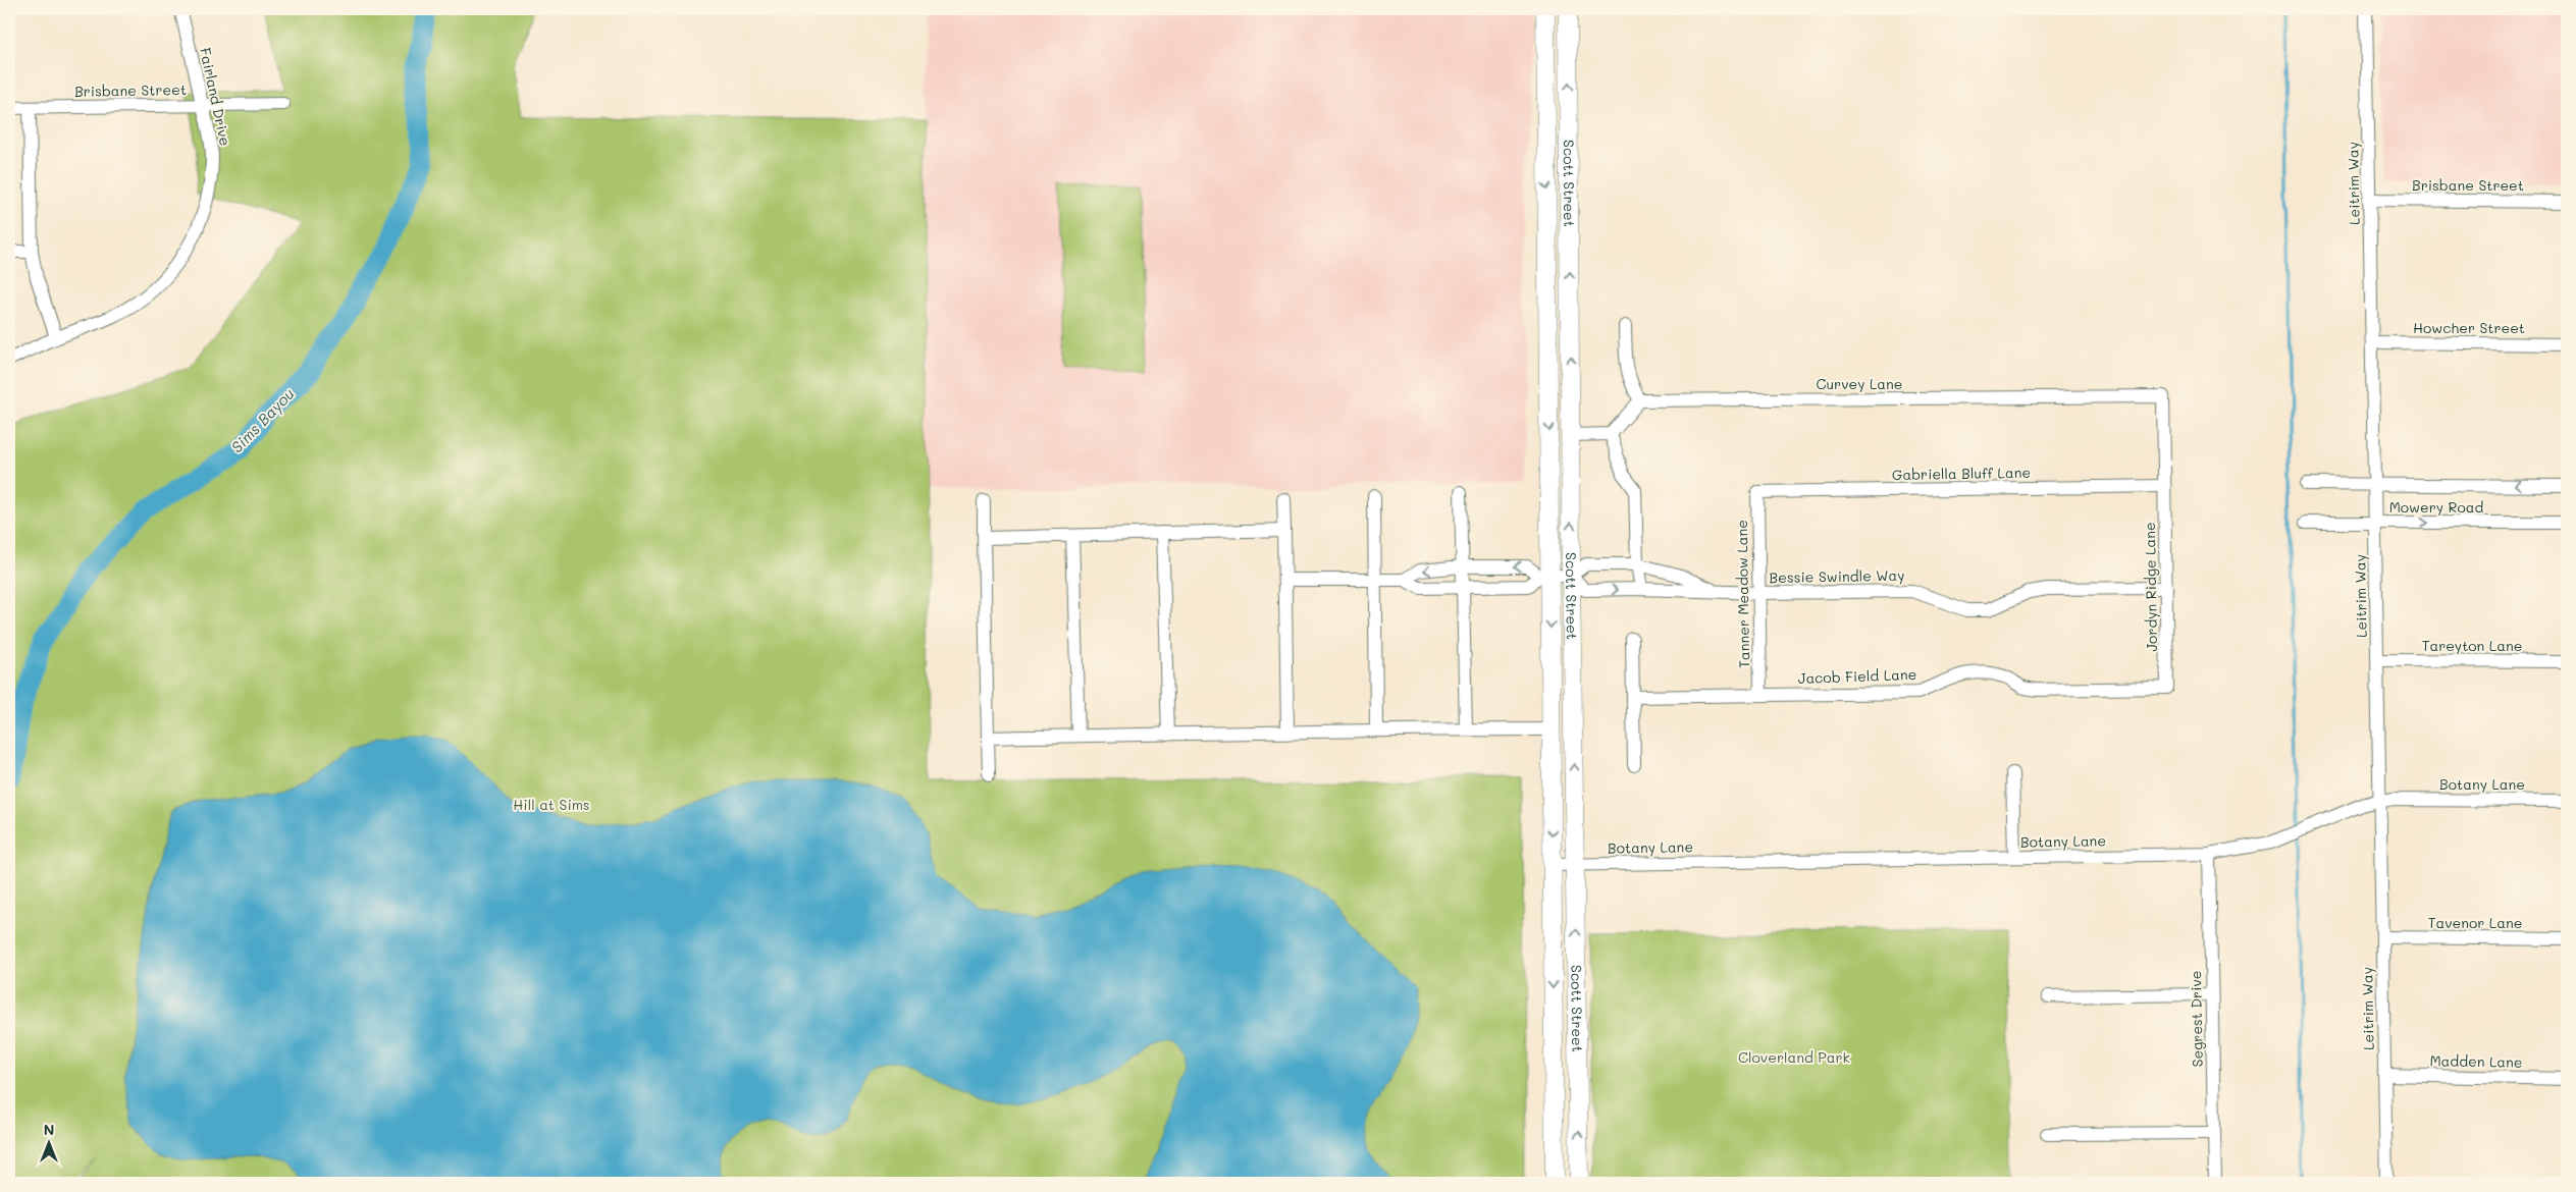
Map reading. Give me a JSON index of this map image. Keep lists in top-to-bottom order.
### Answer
{
  "streets": {
    "main road": ["Scott Street"],
    "street": [
      "Brisbane Street",
      "Fairland Drive",
      "Leitrim Way",
      "Howcher Street",
      "Curvey Lane",
      "Gabriella Bluff Lane",
      "Mowery Road",
      "Bessie Swindle Way",
      "Jordyn Ridge Lane",
      "Tanner Meadow Lane",
      "Tareyton Lane",
      "Jacob Field Lane",
      "Botany Lane",
      "Tavenor Lane",
      "Segrest Drive",
      "Madden Lane"
    ]
  },
  "crossings": [
    ["Brisbane Street", "Fairland Drive"],
    ["Brisbane Street", "Leitrim Way"],
    ["Scott Street", "Bessie Swindle Way"],
    ["Scott Street", "Botany Lane"],
    ["Leitrim Way", "Howcher Street"],
    ["Leitrim Way", "Mowery Road"],
    ["Leitrim Way", "Tareyton Lane"],
    ["Leitrim Way", "Botany Lane"],
    ["Leitrim Way", "Tavenor Lane"],
    ["Leitrim Way", "Madden Lane"],
    ["Curvey Lane", "Jordyn Ridge Lane"],
    ["Gabriella Bluff Lane", "Jordyn Ridge Lane"],
    ["Gabriella Bluff Lane", "Tanner Meadow Lane"],
    ["Bessie Swindle Way", "Jordyn Ridge Lane"],
    ["Bessie Swindle Way", "Tanner Meadow Lane"],
    ["Jordyn Ridge Lane", "Jacob Field Lane"],
    ["Tanner Meadow Lane", "Jacob Field Lane"],
    ["Botany Lane", "Segrest Drive"]
  ],
  "water": ["Sims Bayou"],
  "parks": ["Hill at Sims", "Cloverland Park"],
  "north": "top"
}
